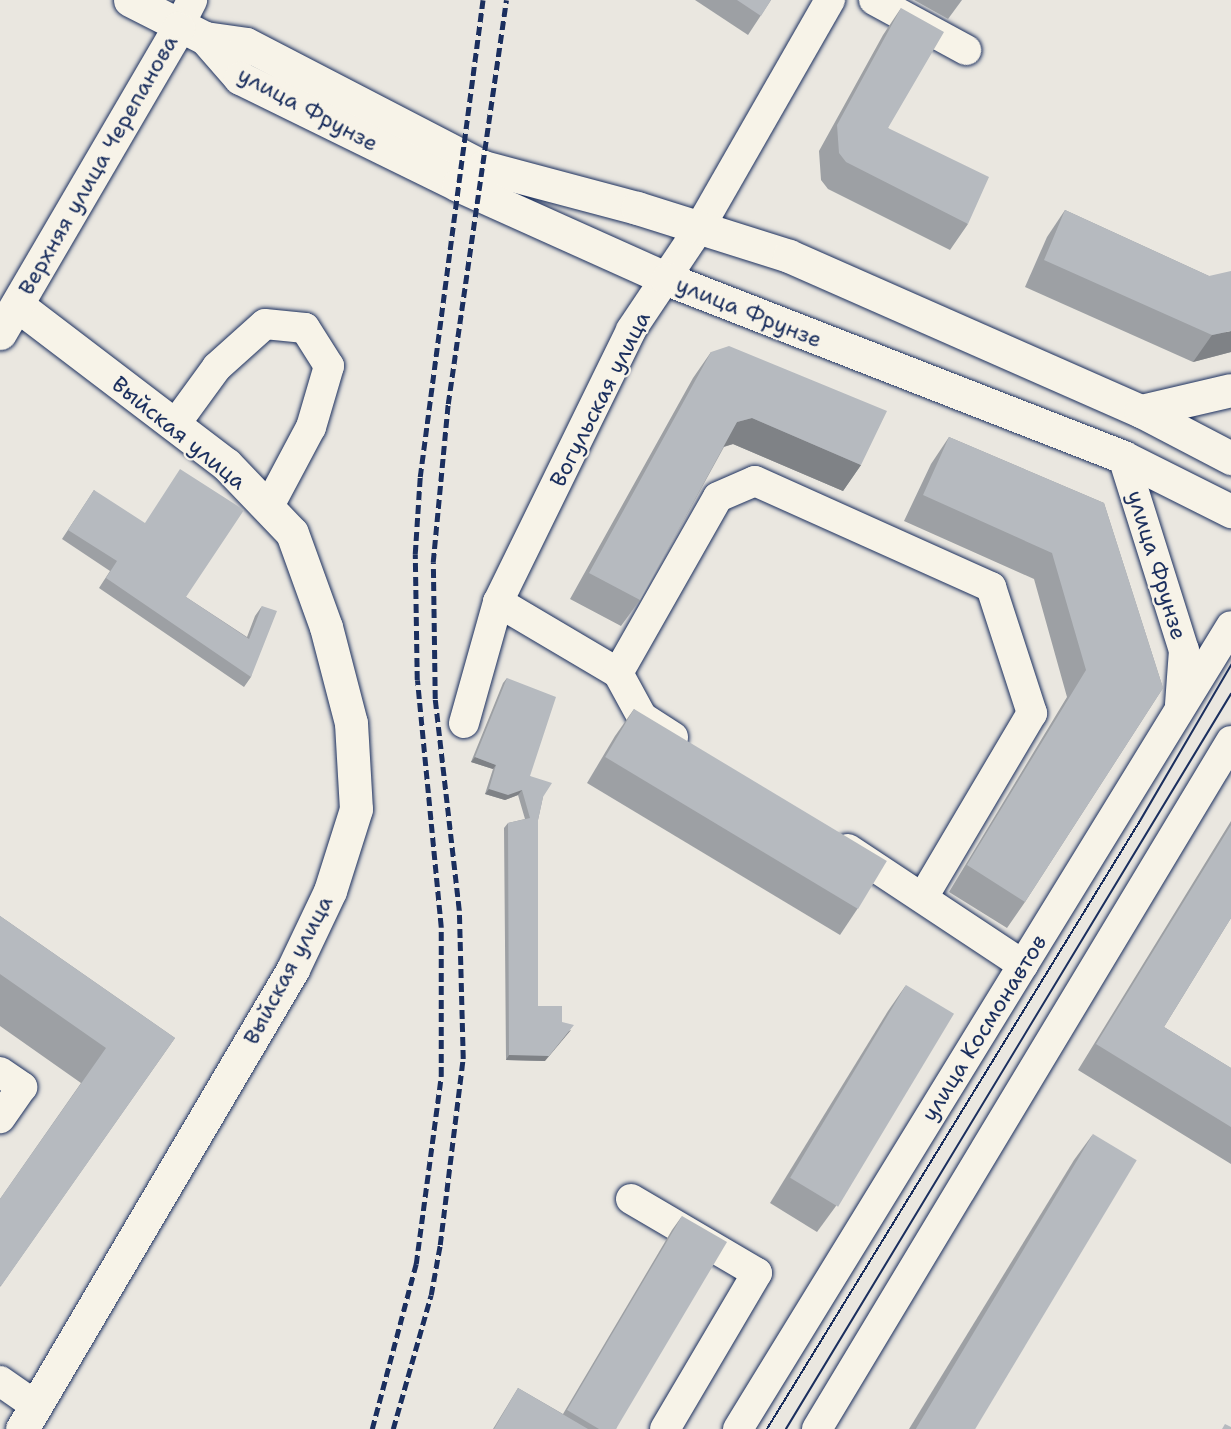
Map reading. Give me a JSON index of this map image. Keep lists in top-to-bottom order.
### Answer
{
  "streets": {
    "main road": ["улица Фрунзе", "Верхняя улица Черепанова", "Выйская улица"],
    "street": ["Вогульская улица", "улица Космонавтов"]
  },
  "crossings": [
    ["улица Фрунзе", "Верхняя улица Черепанова"],
    ["улица Фрунзе", "Вогульская улица"],
    ["улица Фрунзе", "улица Космонавтов"],
    ["Верхняя улица Черепанова", "Выйская улица"]
  ]
}
